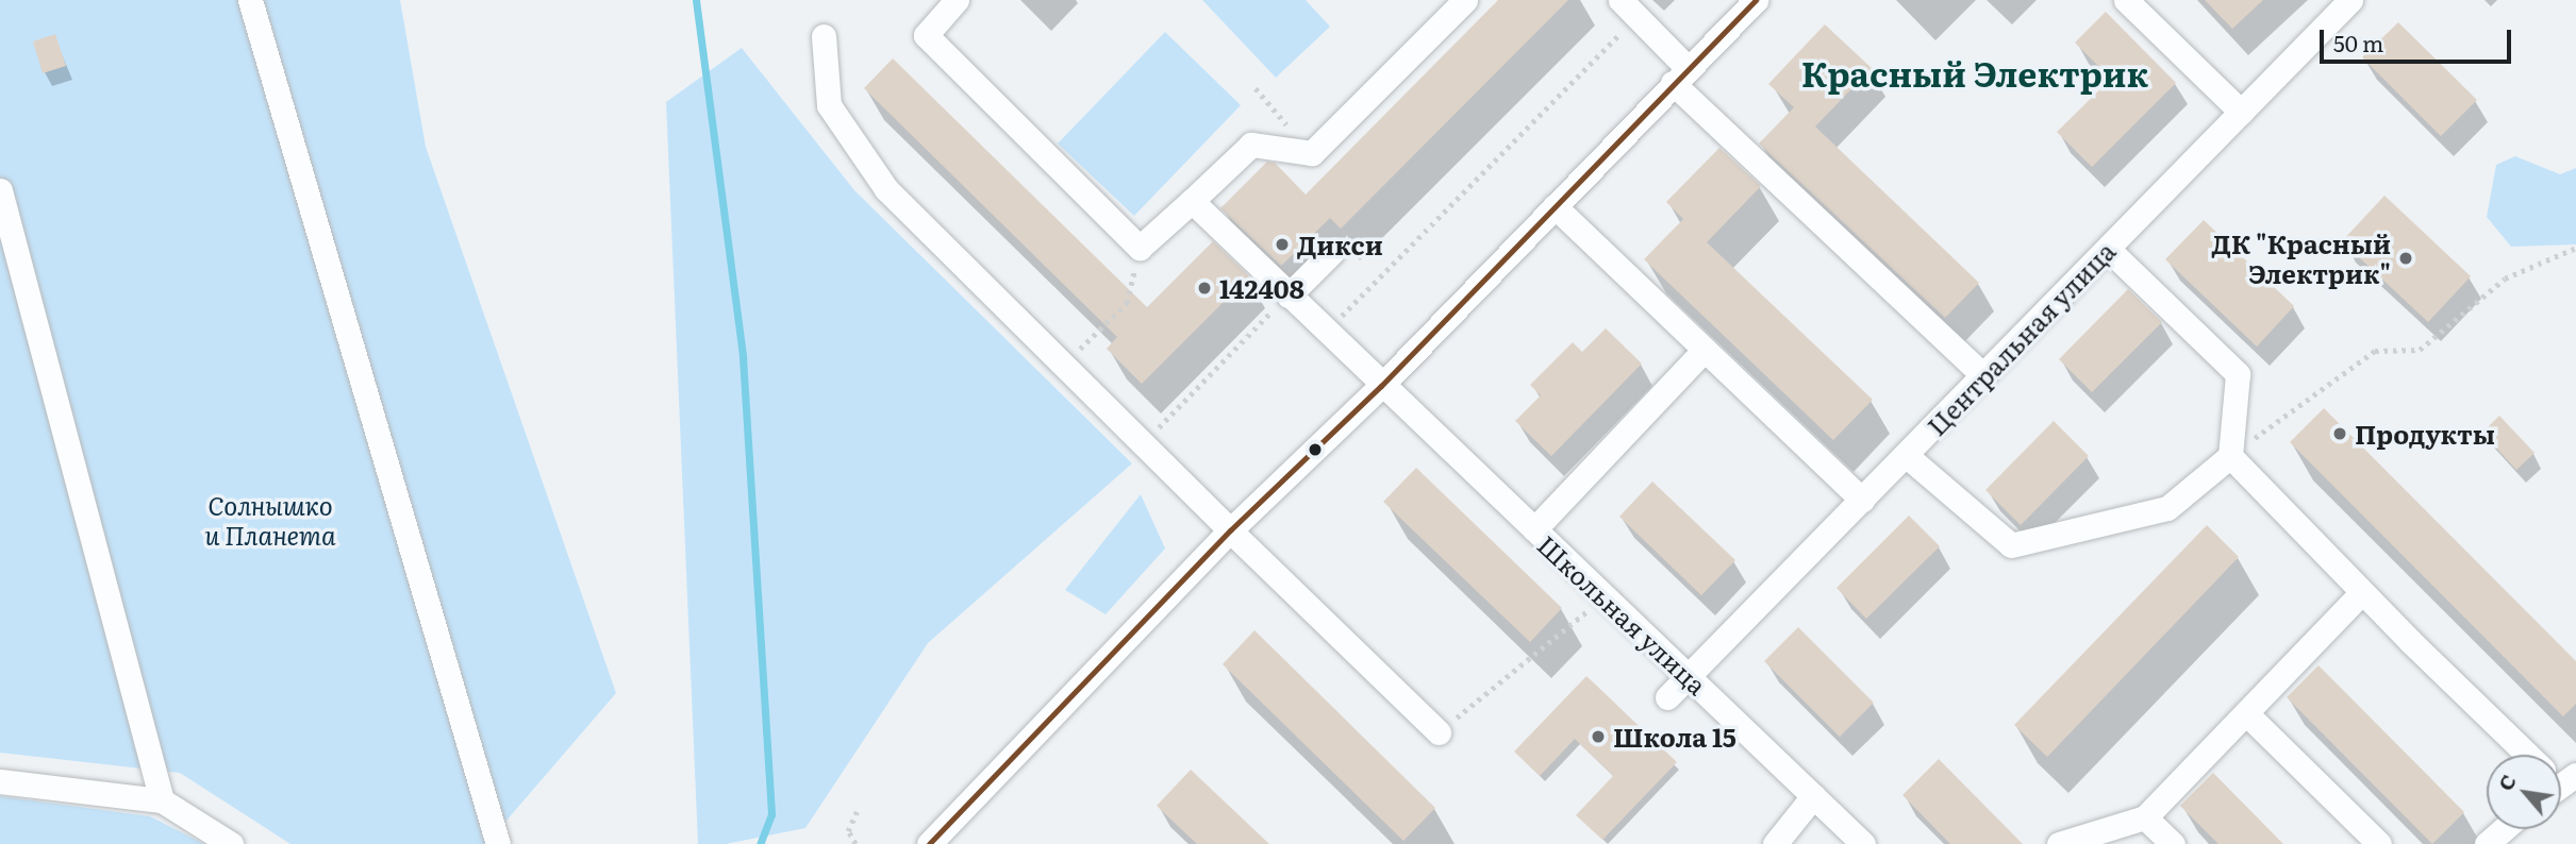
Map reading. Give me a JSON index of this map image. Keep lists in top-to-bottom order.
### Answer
{
  "streets": {
    "street": ["Центральная улица", "Школьная улица"]
  },
  "crossings": [
    ["Центральная улица", "Школьная улица"]
  ],
  "districts": ["Красный Электрик"],
  "parks": ["Солнышко и Планета"],
  "places": [
    "Дикси",
    "ДК \"Красный Электрик\"",
    "142408",
    "Продукты",
    "Школа 15"
  ],
  "scale_bar": "50 m",
  "north": "top left"
}
